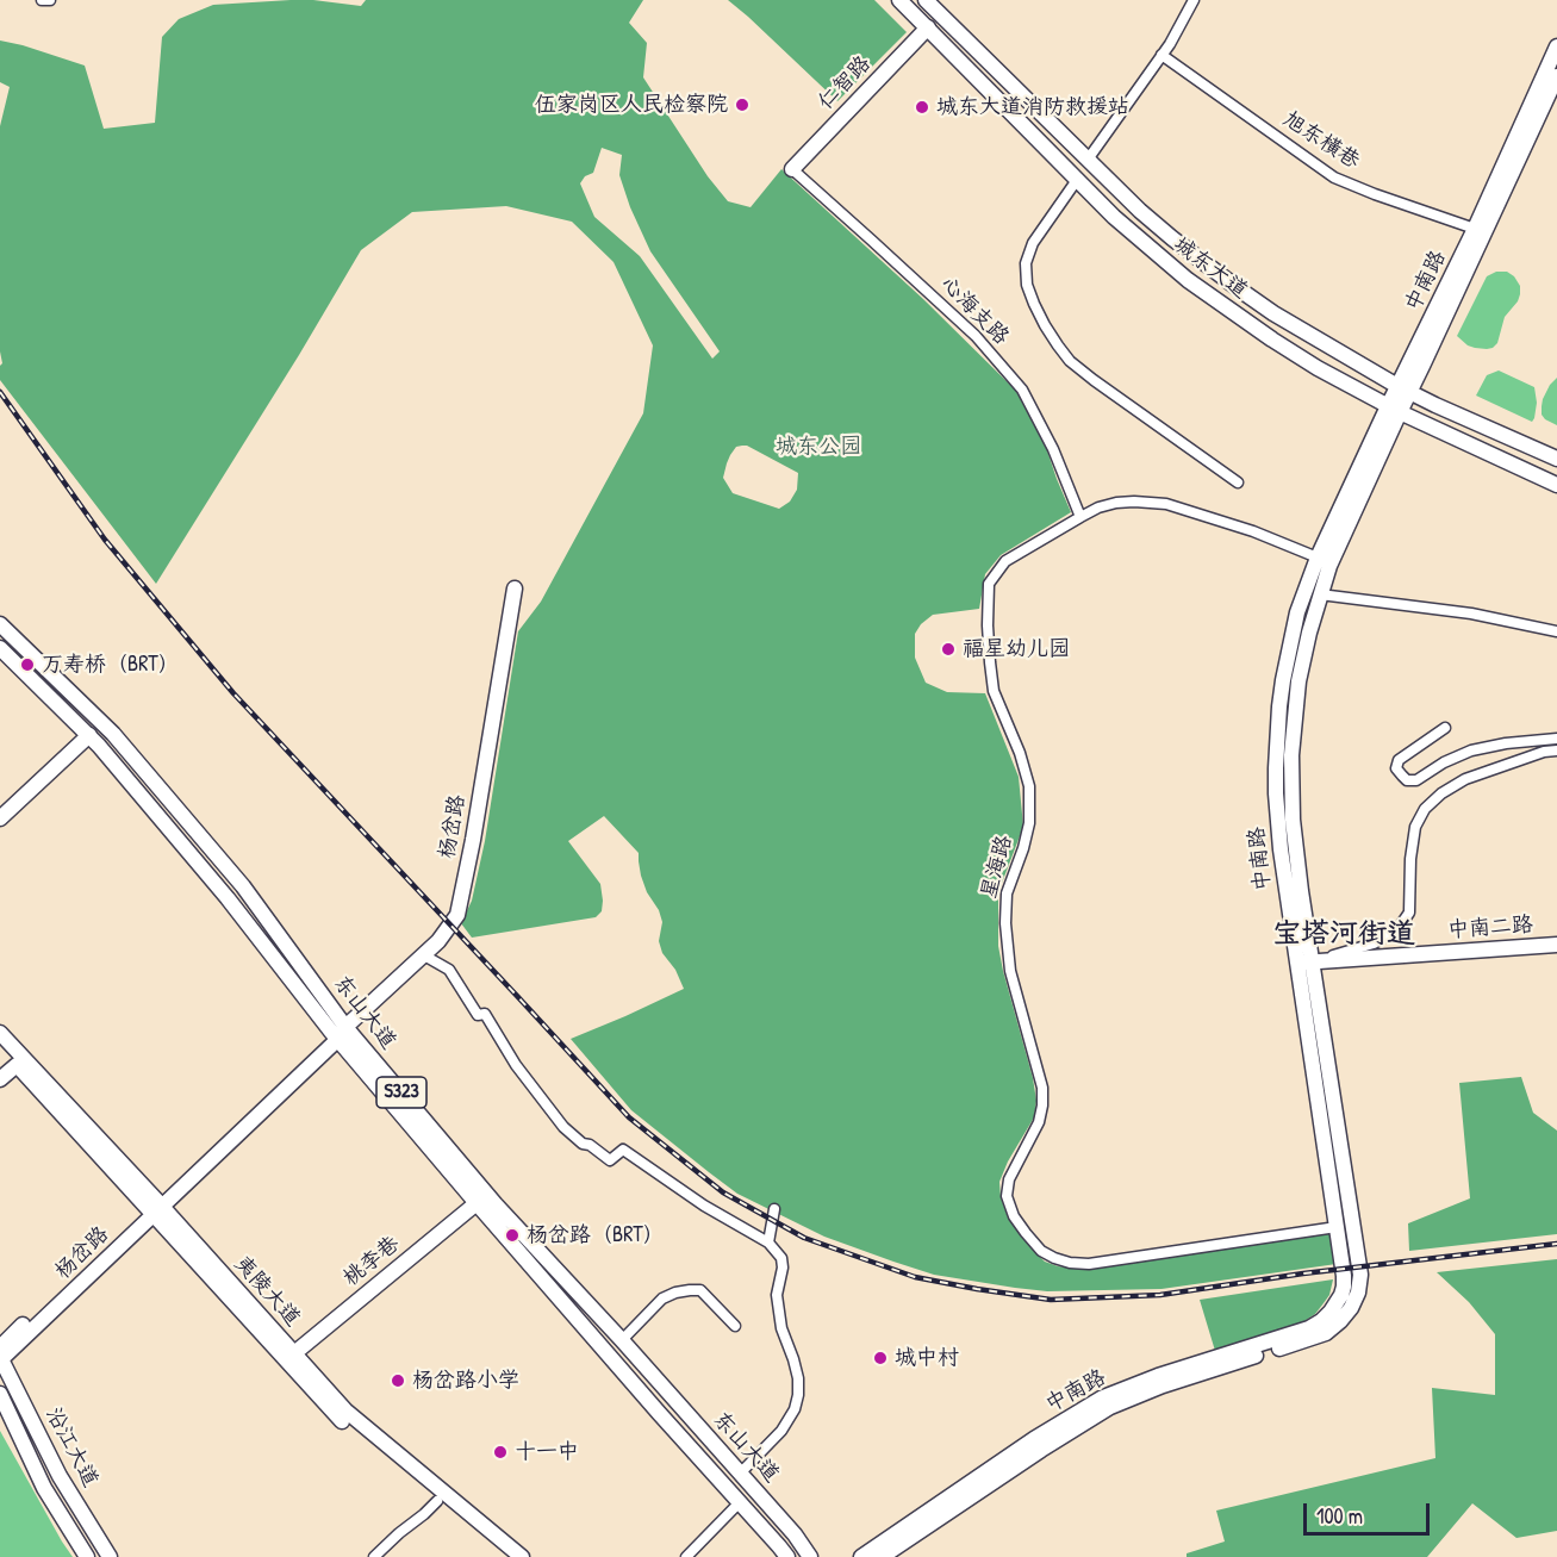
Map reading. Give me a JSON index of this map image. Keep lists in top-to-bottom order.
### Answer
{
  "streets": {
    "main road": [
      "仁智路",
      "城东大道",
      "中南路",
      "杨岔路",
      "中南二路",
      "东山大道",
      "S323",
      "桃李巷",
      "夷陵大道",
      "沿江大道"
    ],
    "street": ["旭东横巷", "心海支路", "星海路"]
  },
  "crossings": [
    ["仁智路", "城东大道"],
    ["仁智路", "心海支路"],
    ["旭东横巷", "中南路"],
    ["城东大道", "中南路"],
    ["中南路", "星海路"],
    ["中南路", "中南二路"],
    ["心海支路", "星海路"],
    ["杨岔路", "东山大道"],
    ["杨岔路", "夷陵大道"],
    ["杨岔路", "沿江大道"],
    ["东山大道", "桃李巷"],
    ["桃李巷", "夷陵大道"]
  ],
  "districts": ["宝塔河街道"],
  "parks": ["城东公园"],
  "places": [
    "伍家岗区人民检察院",
    "城东大道消防救援站",
    "福星幼儿园",
    "万寿桥（BRT）",
    "杨岔路（BRT）",
    "城中村",
    "杨岔路小学",
    "十一中"
  ],
  "scale_bar": "100 m"
}
